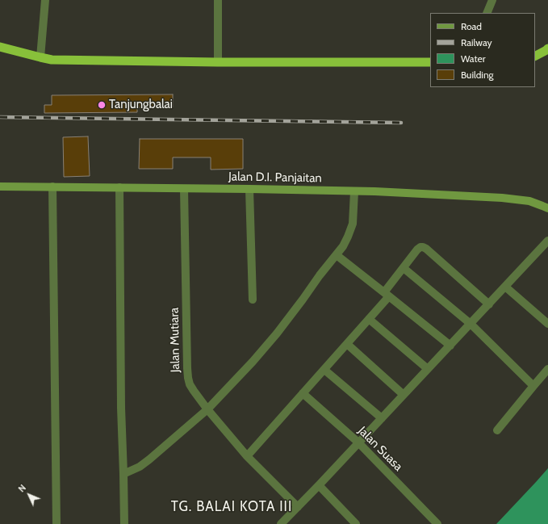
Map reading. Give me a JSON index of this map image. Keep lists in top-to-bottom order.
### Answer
{
  "streets": {
    "main road": ["Jalan D.I. Panjaitan"],
    "street": ["Jalan Mutiara", "Jalan Suasa"]
  },
  "crossings": [
    ["Jalan D.I. Panjaitan", "Jalan Mutiara"]
  ],
  "districts": ["TG. BALAI KOTA III"],
  "places": ["Tanjungbalai"],
  "legend": [
    "Road",
    "Railway",
    "Water",
    "Building"
  ],
  "north": "top left"
}
